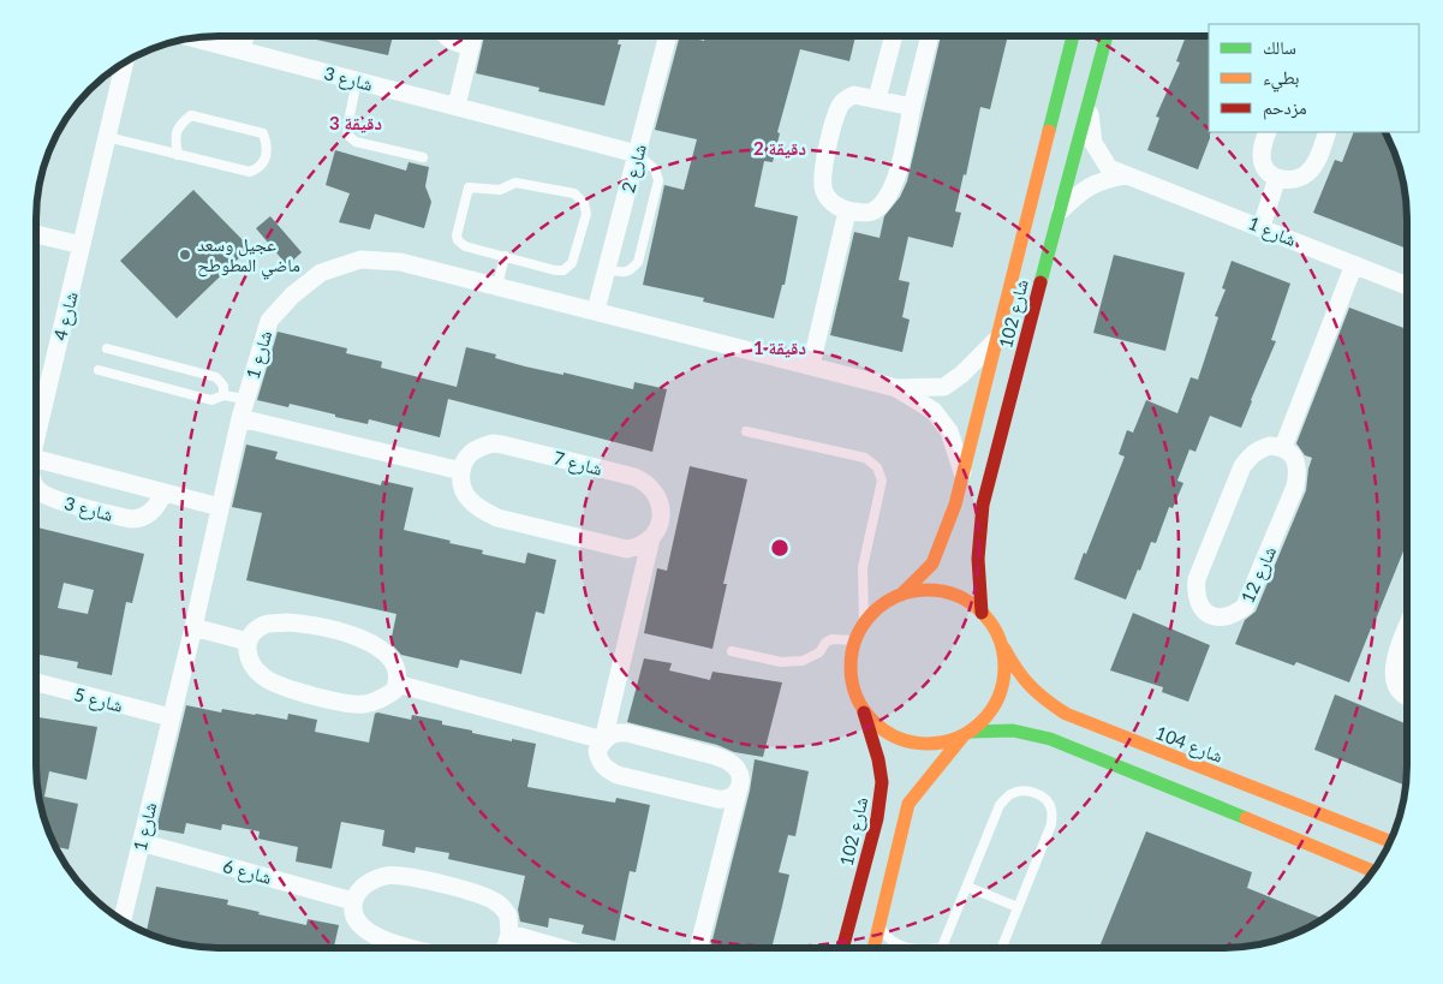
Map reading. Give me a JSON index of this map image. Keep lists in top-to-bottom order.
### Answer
{
  "streets": {
    "street": [
      "شارع 3",
      "شارع 2",
      "شارع 1",
      "شارع 102",
      "شارع 4",
      "شارع 7",
      "شارع 12",
      "شارع 5",
      "شارع 104",
      "شارع 6"
    ]
  },
  "crossings": [
    ["شارع 3", "شارع 2"],
    ["شارع 3", "شارع 1"],
    ["شارع 2", "شارع 1"],
    ["شارع 1", "شارع 102"],
    ["شارع 1", "شارع 5"],
    ["شارع 1", "شارع 6"],
    ["شارع 102", "شارع 104"]
  ],
  "places": ["عجيل وسعد ماضي المطوطح"],
  "legend": ["سالك", "بطيء", "مزدحم"],
  "rings": ["3 دقيقة", "2 دقيقة", "1 دقيقة"]
}
